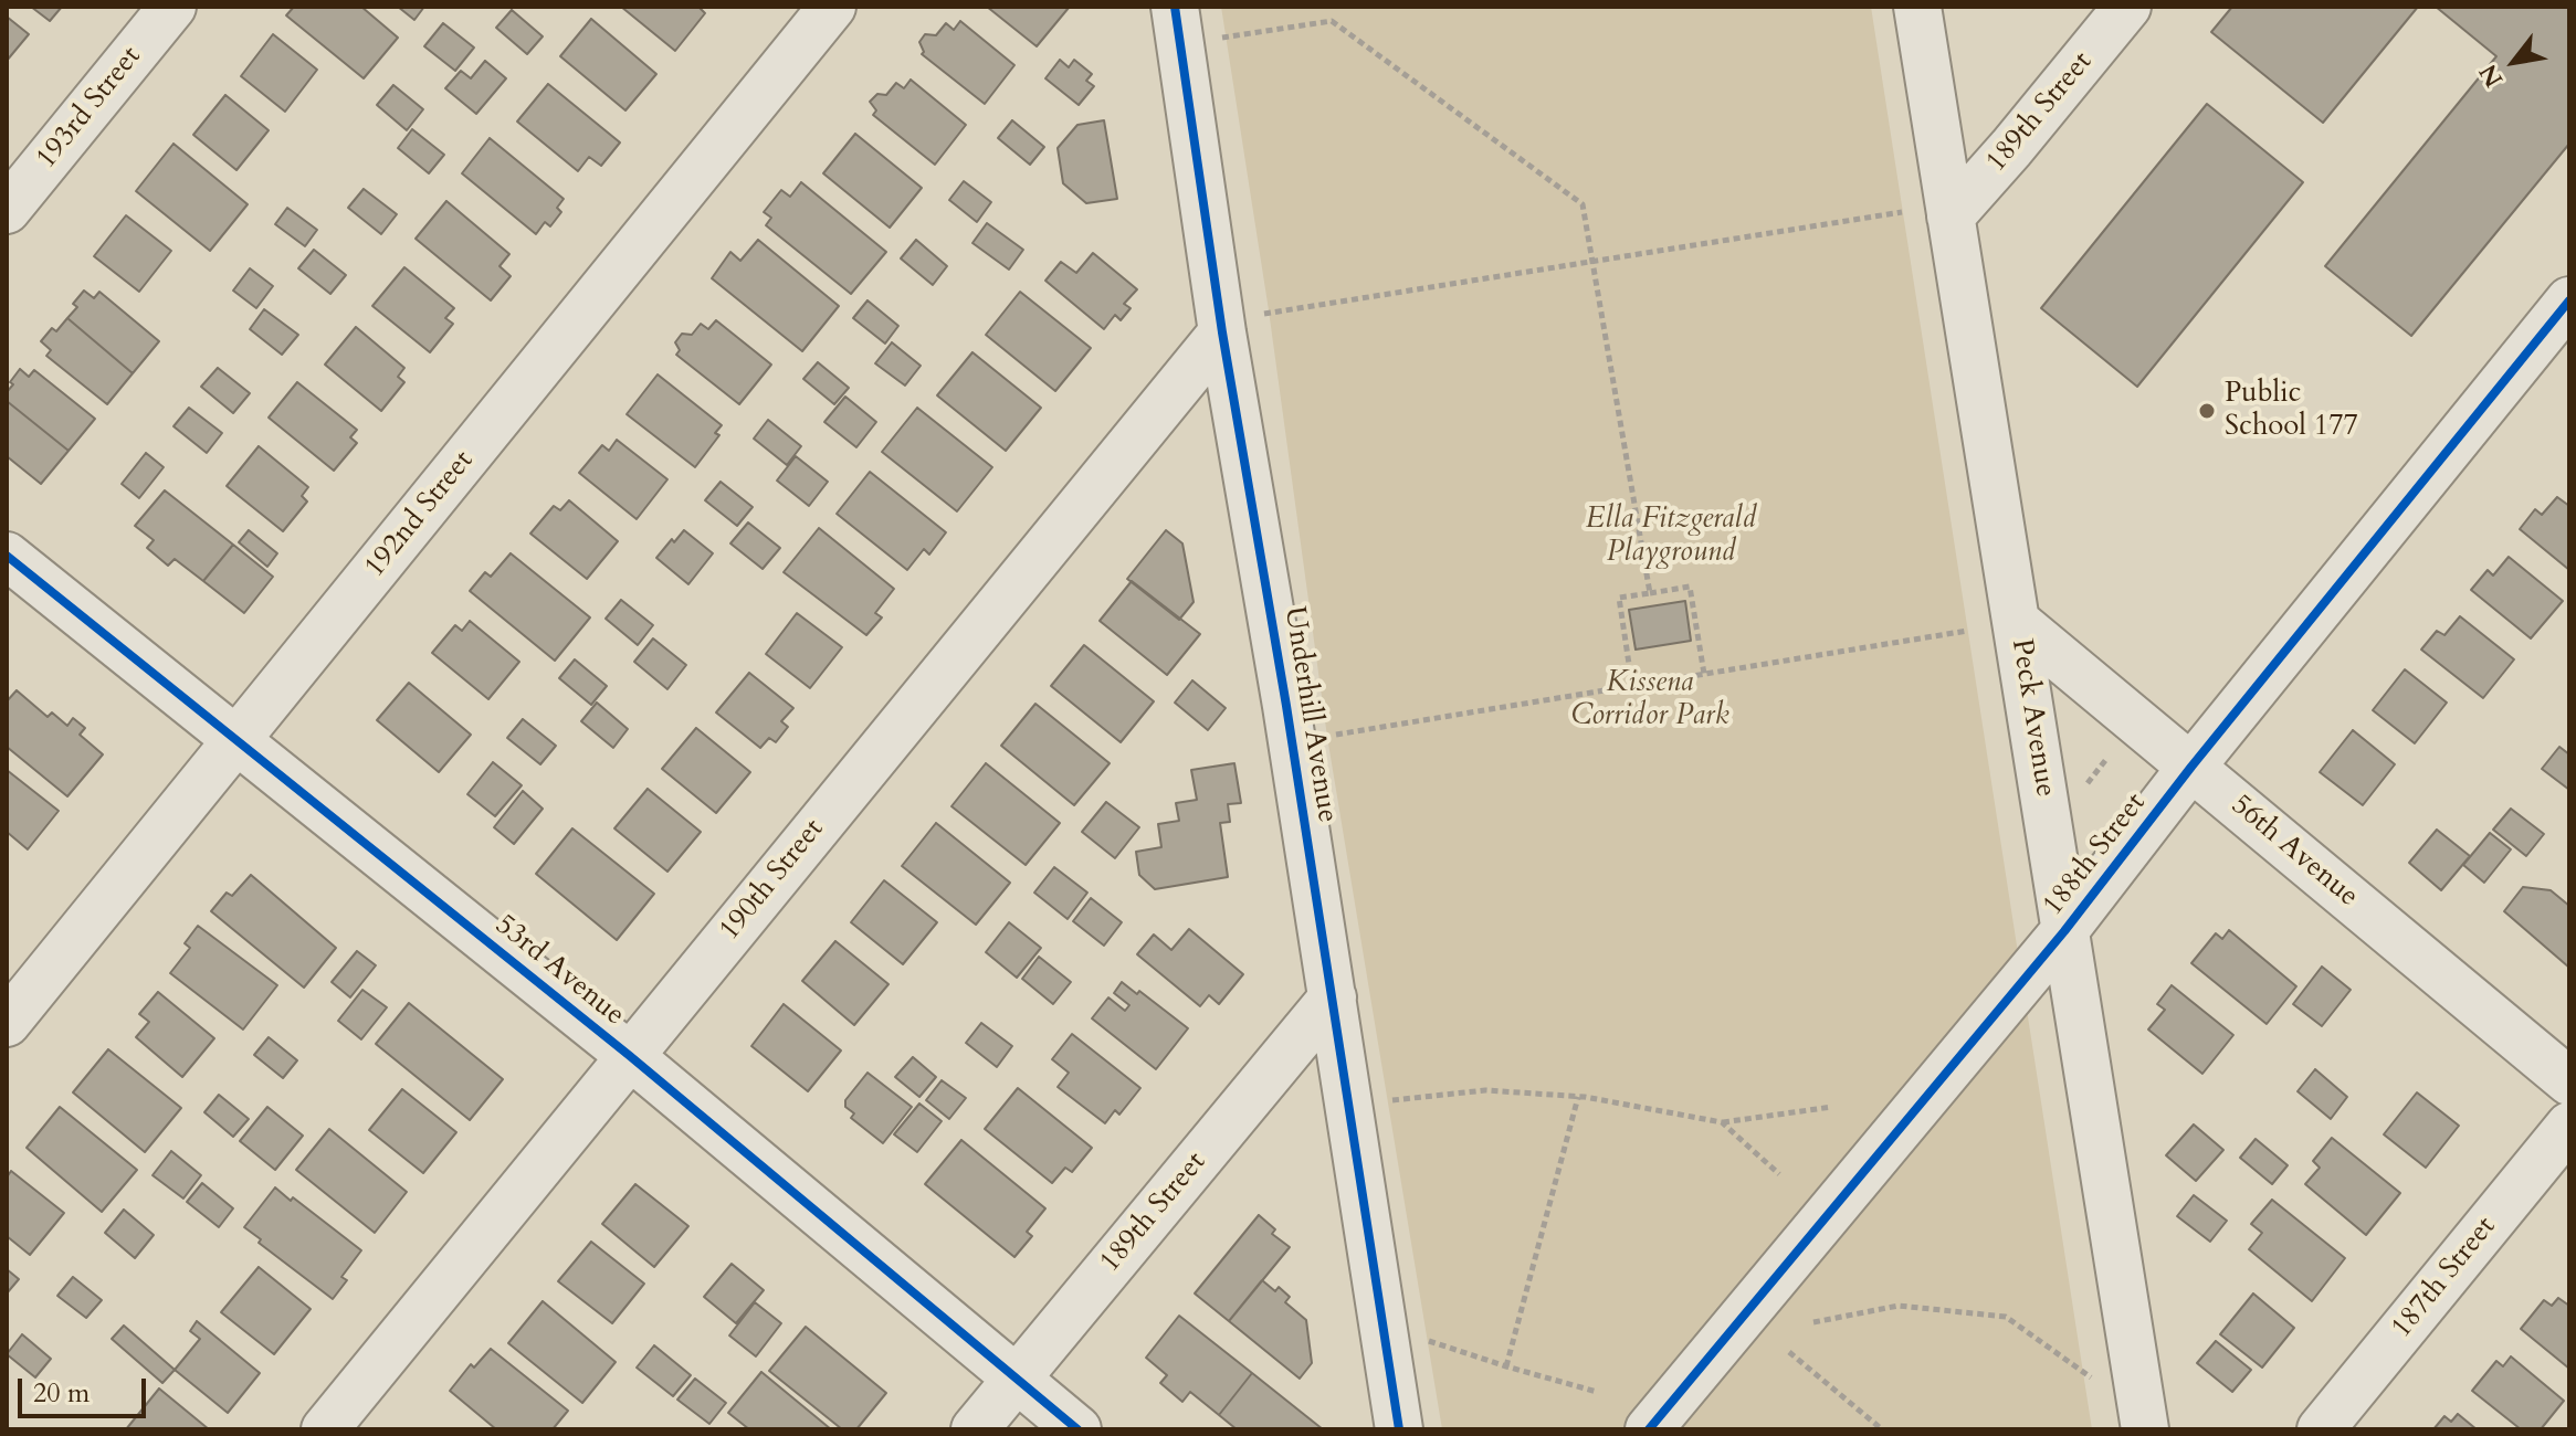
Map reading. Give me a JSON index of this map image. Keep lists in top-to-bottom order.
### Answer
{
  "streets": {
    "street": [
      "193rd Street",
      "189th Street",
      "192nd Street",
      "Underhill Avenue",
      "Peck Avenue",
      "56th Avenue",
      "188th Street",
      "190th Street",
      "53rd Avenue",
      "187th Street"
    ]
  },
  "crossings": [
    ["189th Street", "Underhill Avenue"],
    ["189th Street", "Peck Avenue"],
    ["189th Street", "53rd Avenue"],
    ["192nd Street", "53rd Avenue"],
    ["Underhill Avenue", "190th Street"],
    ["Peck Avenue", "56th Avenue"],
    ["Peck Avenue", "188th Street"],
    ["56th Avenue", "188th Street"],
    ["190th Street", "53rd Avenue"]
  ],
  "parks": ["Ella Fitzgerald Playground", "Kissena Corridor Park"],
  "places": ["Public School 177"],
  "scale_bar": "20 m",
  "north": "bottom left"
}
